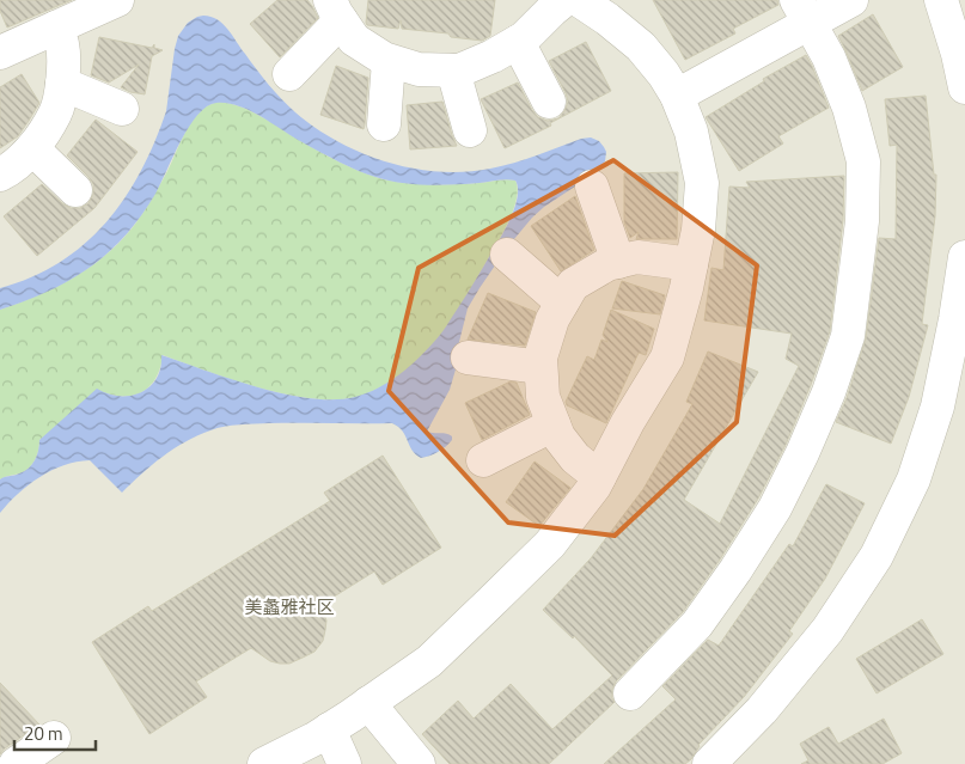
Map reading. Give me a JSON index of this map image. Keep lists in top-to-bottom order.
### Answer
{
  "districts": ["美蠡雅社区"],
  "scale_bar": "20 m"
}
